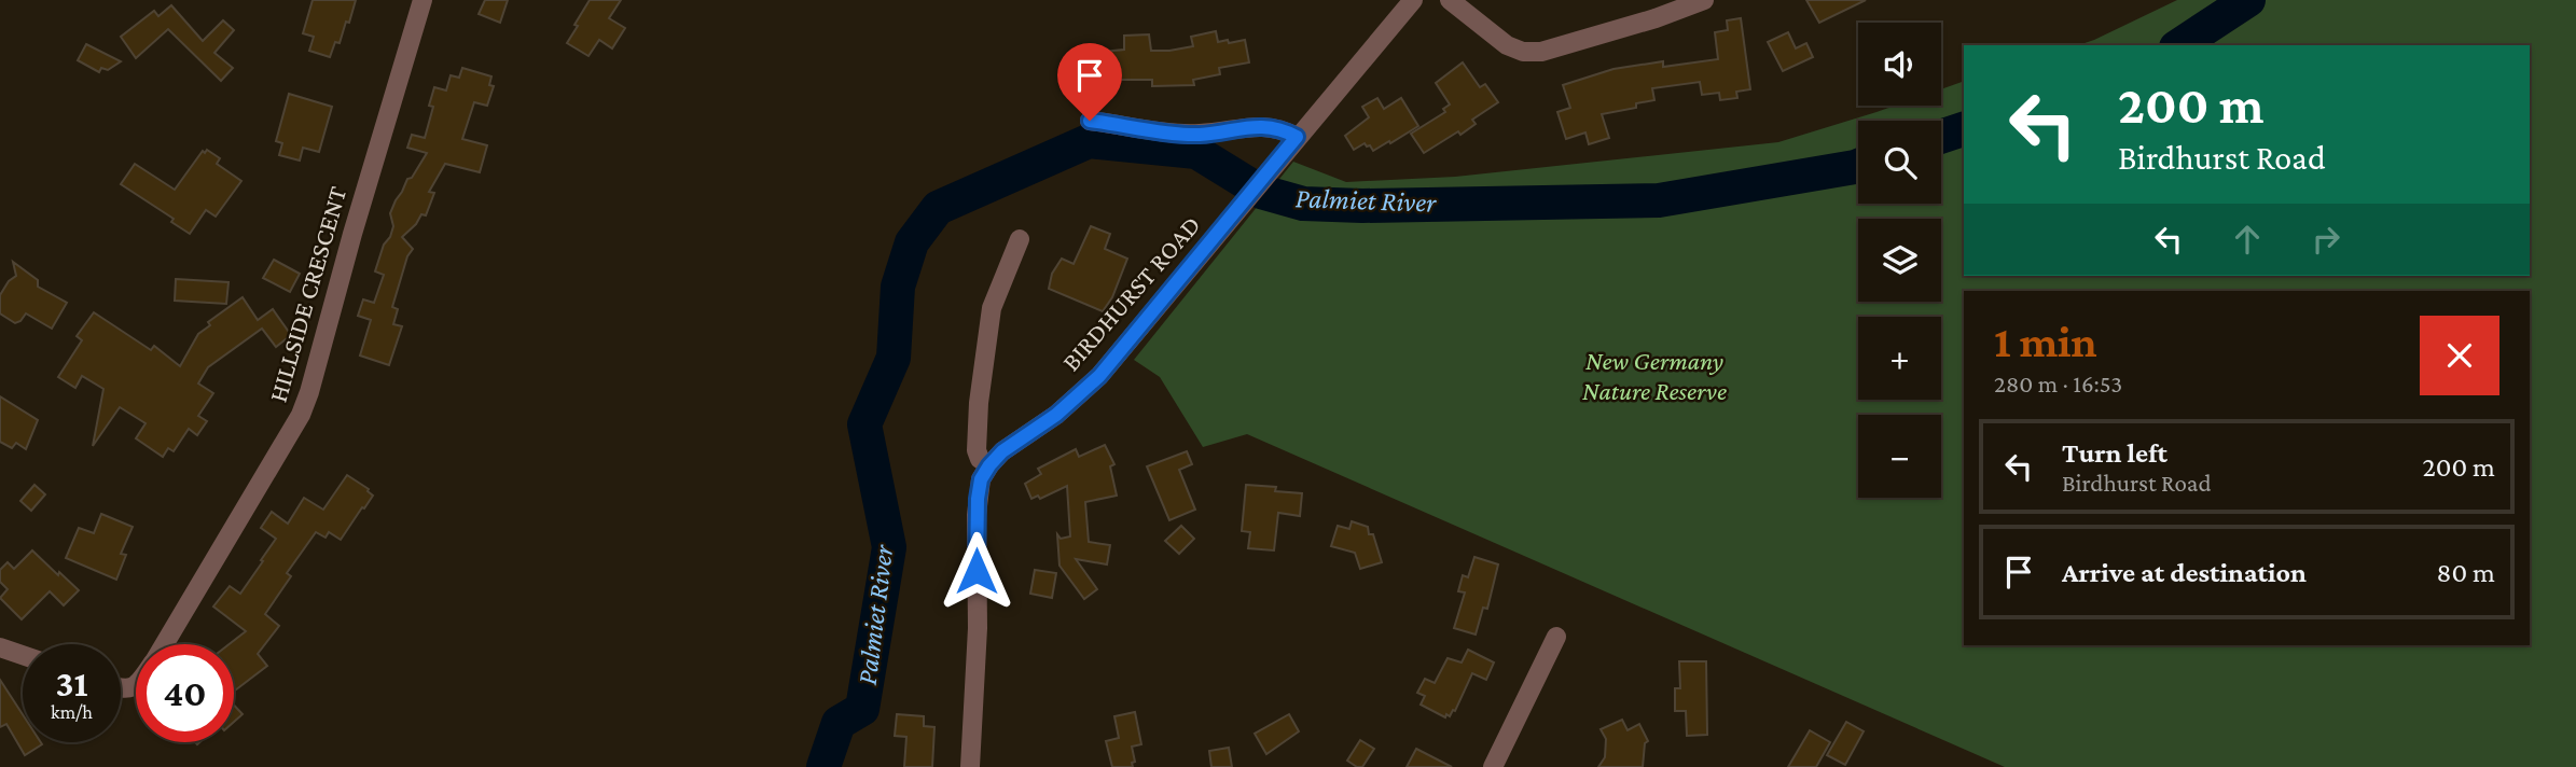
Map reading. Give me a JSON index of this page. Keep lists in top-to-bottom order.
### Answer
{
  "streets": {
    "street": ["BIRDHURST ROAD", "HILLSIDE CRESCENT"]
  },
  "water": ["Palmiet River"],
  "parks": ["New Germany Nature Reserve"],
  "page": {
    "map_buttons": ["+", "−"],
    "turn": ["200 m", "Birdhurst Road"],
    "heading": ["1 min", "280 m · 16:53"],
    "list": [
      {
        "name": "Turn left",
        "note": "Birdhurst Road",
        "value": "200 m"
      },
      {
        "name": "Arrive at destination",
        "value": "80 m"
      }
    ],
    "speed": "31 km/h",
    "limit": "40"
  }
}
